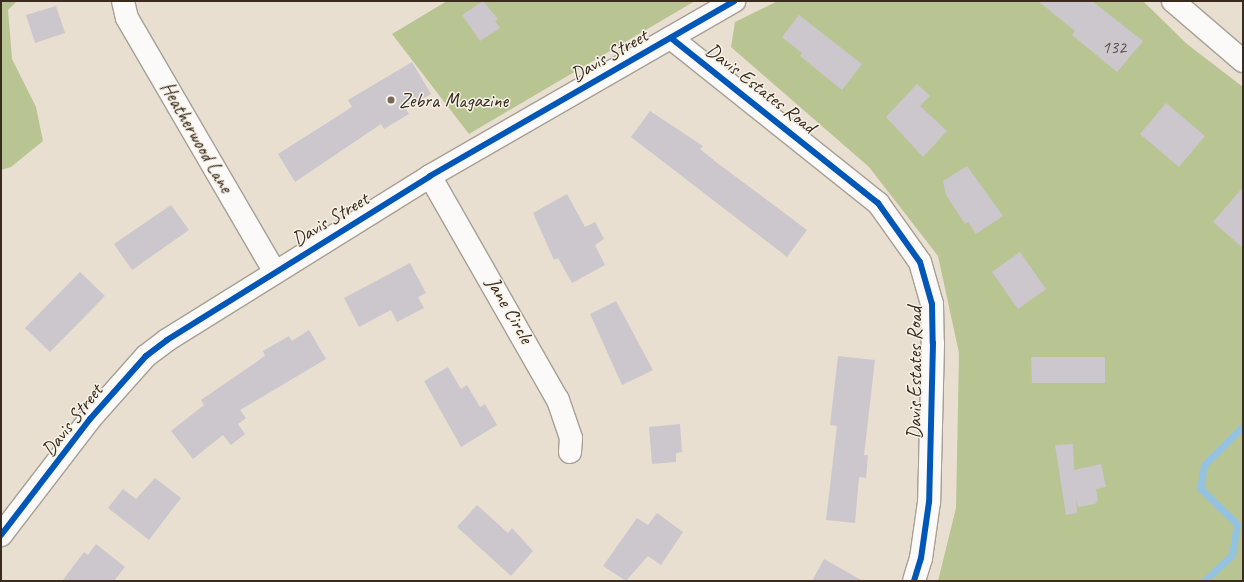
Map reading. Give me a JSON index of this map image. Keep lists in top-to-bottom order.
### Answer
{
  "streets": {
    "street": [
      "Davis Street",
      "Davis Estates Road",
      "Heatherwood Lane",
      "Jane Circle"
    ]
  },
  "crossings": [
    ["Davis Street", "Davis Estates Road"],
    ["Davis Street", "Heatherwood Lane"],
    ["Davis Street", "Jane Circle"]
  ],
  "places": ["Zebra Magazine"],
  "house_numbers": ["132"]
}
